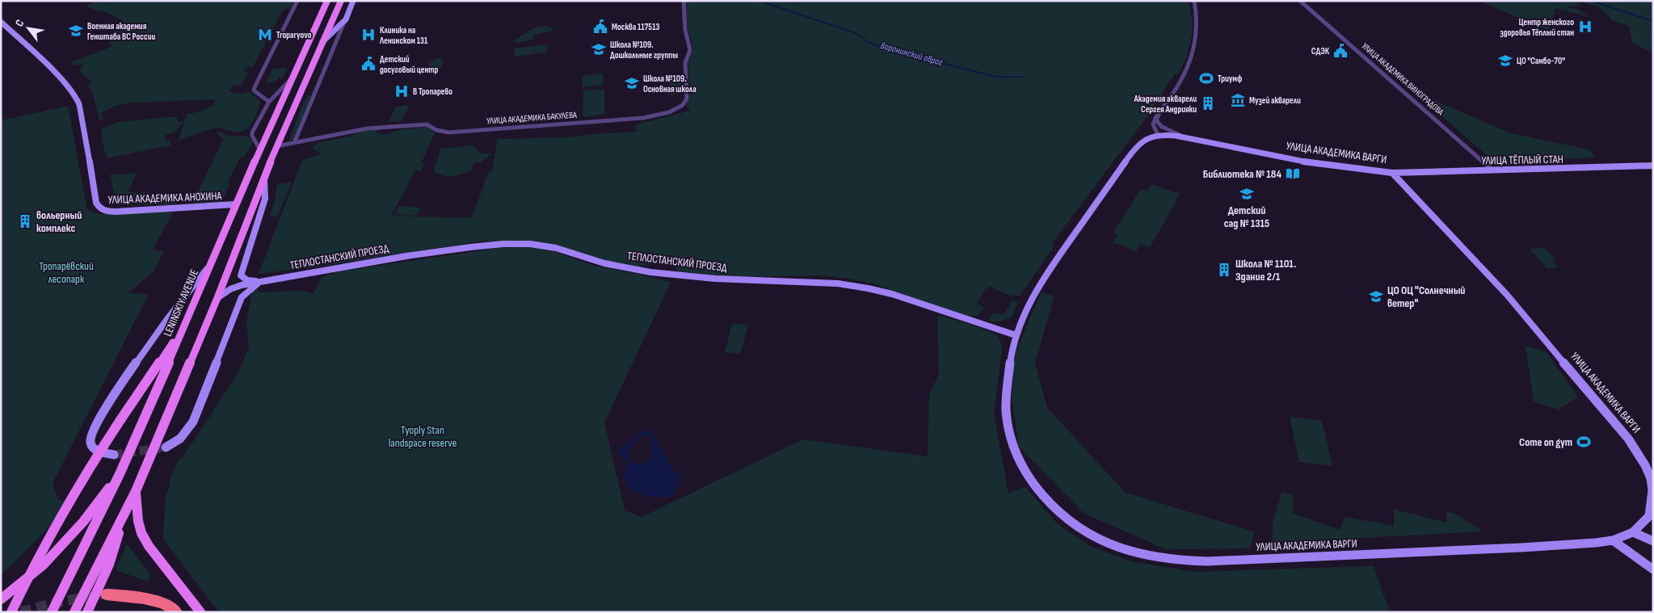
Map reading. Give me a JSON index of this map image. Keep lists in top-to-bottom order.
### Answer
{
  "streets": {
    "main road": ["LENINSKIY AVENUE"],
    "street": [
      "УЛИЦА АКАДЕМИКА ВИНОГРАДОВА",
      "УЛИЦА АКАДЕМИКА БАКУЛЕВА",
      "УЛИЦА АКАДЕМИКА ВАРГИ",
      "УЛИЦА ТЁПЛЫЙ СТАН",
      "УЛИЦА АКАДЕМИКА АНОХИНА",
      "ТЕПЛОСТАНСКИЙ ПРОЕЗД"
    ]
  },
  "crossings": [
    ["УЛИЦА АКАДЕМИКА ВИНОГРАДОВА", "УЛИЦА ТЁПЛЫЙ СТАН"],
    ["УЛИЦА АКАДЕМИКА ВАРГИ", "УЛИЦА ТЁПЛЫЙ СТАН"],
    ["УЛИЦА АКАДЕМИКА ВАРГИ", "ТЕПЛОСТАНСКИЙ ПРОЕЗД"],
    ["УЛИЦА АКАДЕМИКА АНОХИНА", "LENINSKIY AVENUE"]
  ],
  "water": ["Воронинский овраг"],
  "parks": ["Тропарёвский лесопарк", "Tyoply Stan landspace reserve"],
  "places": {
    "public building": ["Москва 117513", "СДЭК", "Детский досуговый центр"],
    "hospital": ["Центр женского здоровья Тёплый стан", "Клиника на Ленинском 131", "В Тропарево"],
    "school or university": [
      "Военная академия Генштаба ВС России",
      "Школа №109. Дошкольные группы",
      "ЦО \"Самбо-70\"",
      "Школа №109. Основная школа",
      "Детский сад № 1315",
      "ЦО ОЦ \"Солнечный ветер\""
    ],
    "metro station": ["Troparyovo"],
    "sports": ["Триумф", "Come on gym"],
    "museum": ["Музей акварели"],
    "building": ["Академия акварели Сергея Андрияки", "вольерный комплекс", "Школа № 1101. Здание 2/1"],
    "library": ["Библиотека № 184"]
  },
  "north": "top left"
}
